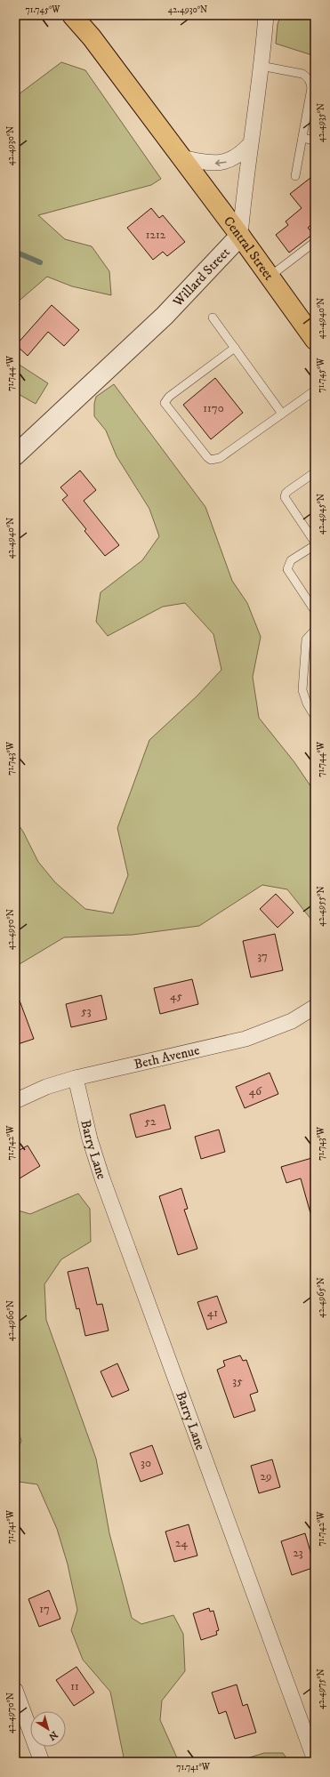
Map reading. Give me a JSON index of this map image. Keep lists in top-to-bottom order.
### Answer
{
  "streets": {
    "main road": ["Central Street"],
    "street": ["Willard Street", "Beth Avenue", "Barry Lane"]
  },
  "crossings": [
    ["Central Street", "Willard Street"],
    ["Beth Avenue", "Barry Lane"]
  ],
  "house_numbers": [
    "1212",
    "1170",
    "37",
    "45",
    "53",
    "46",
    "52",
    "41",
    "35",
    "30",
    "29",
    "24",
    "23",
    "17",
    "11"
  ],
  "north": "bottom right",
  "coordinates": [
    "71.745°W",
    "42.4930°N",
    "42.4935°N",
    "42.4940°N",
    "71.744°W",
    "42.4945°N",
    "71.743°W",
    "42.4955°N",
    "42.4950°N",
    "71.742°W",
    "42.4965°N",
    "42.4960°N",
    "71.741°W",
    "42.4975°N",
    "42.4970°N"
  ]
}
